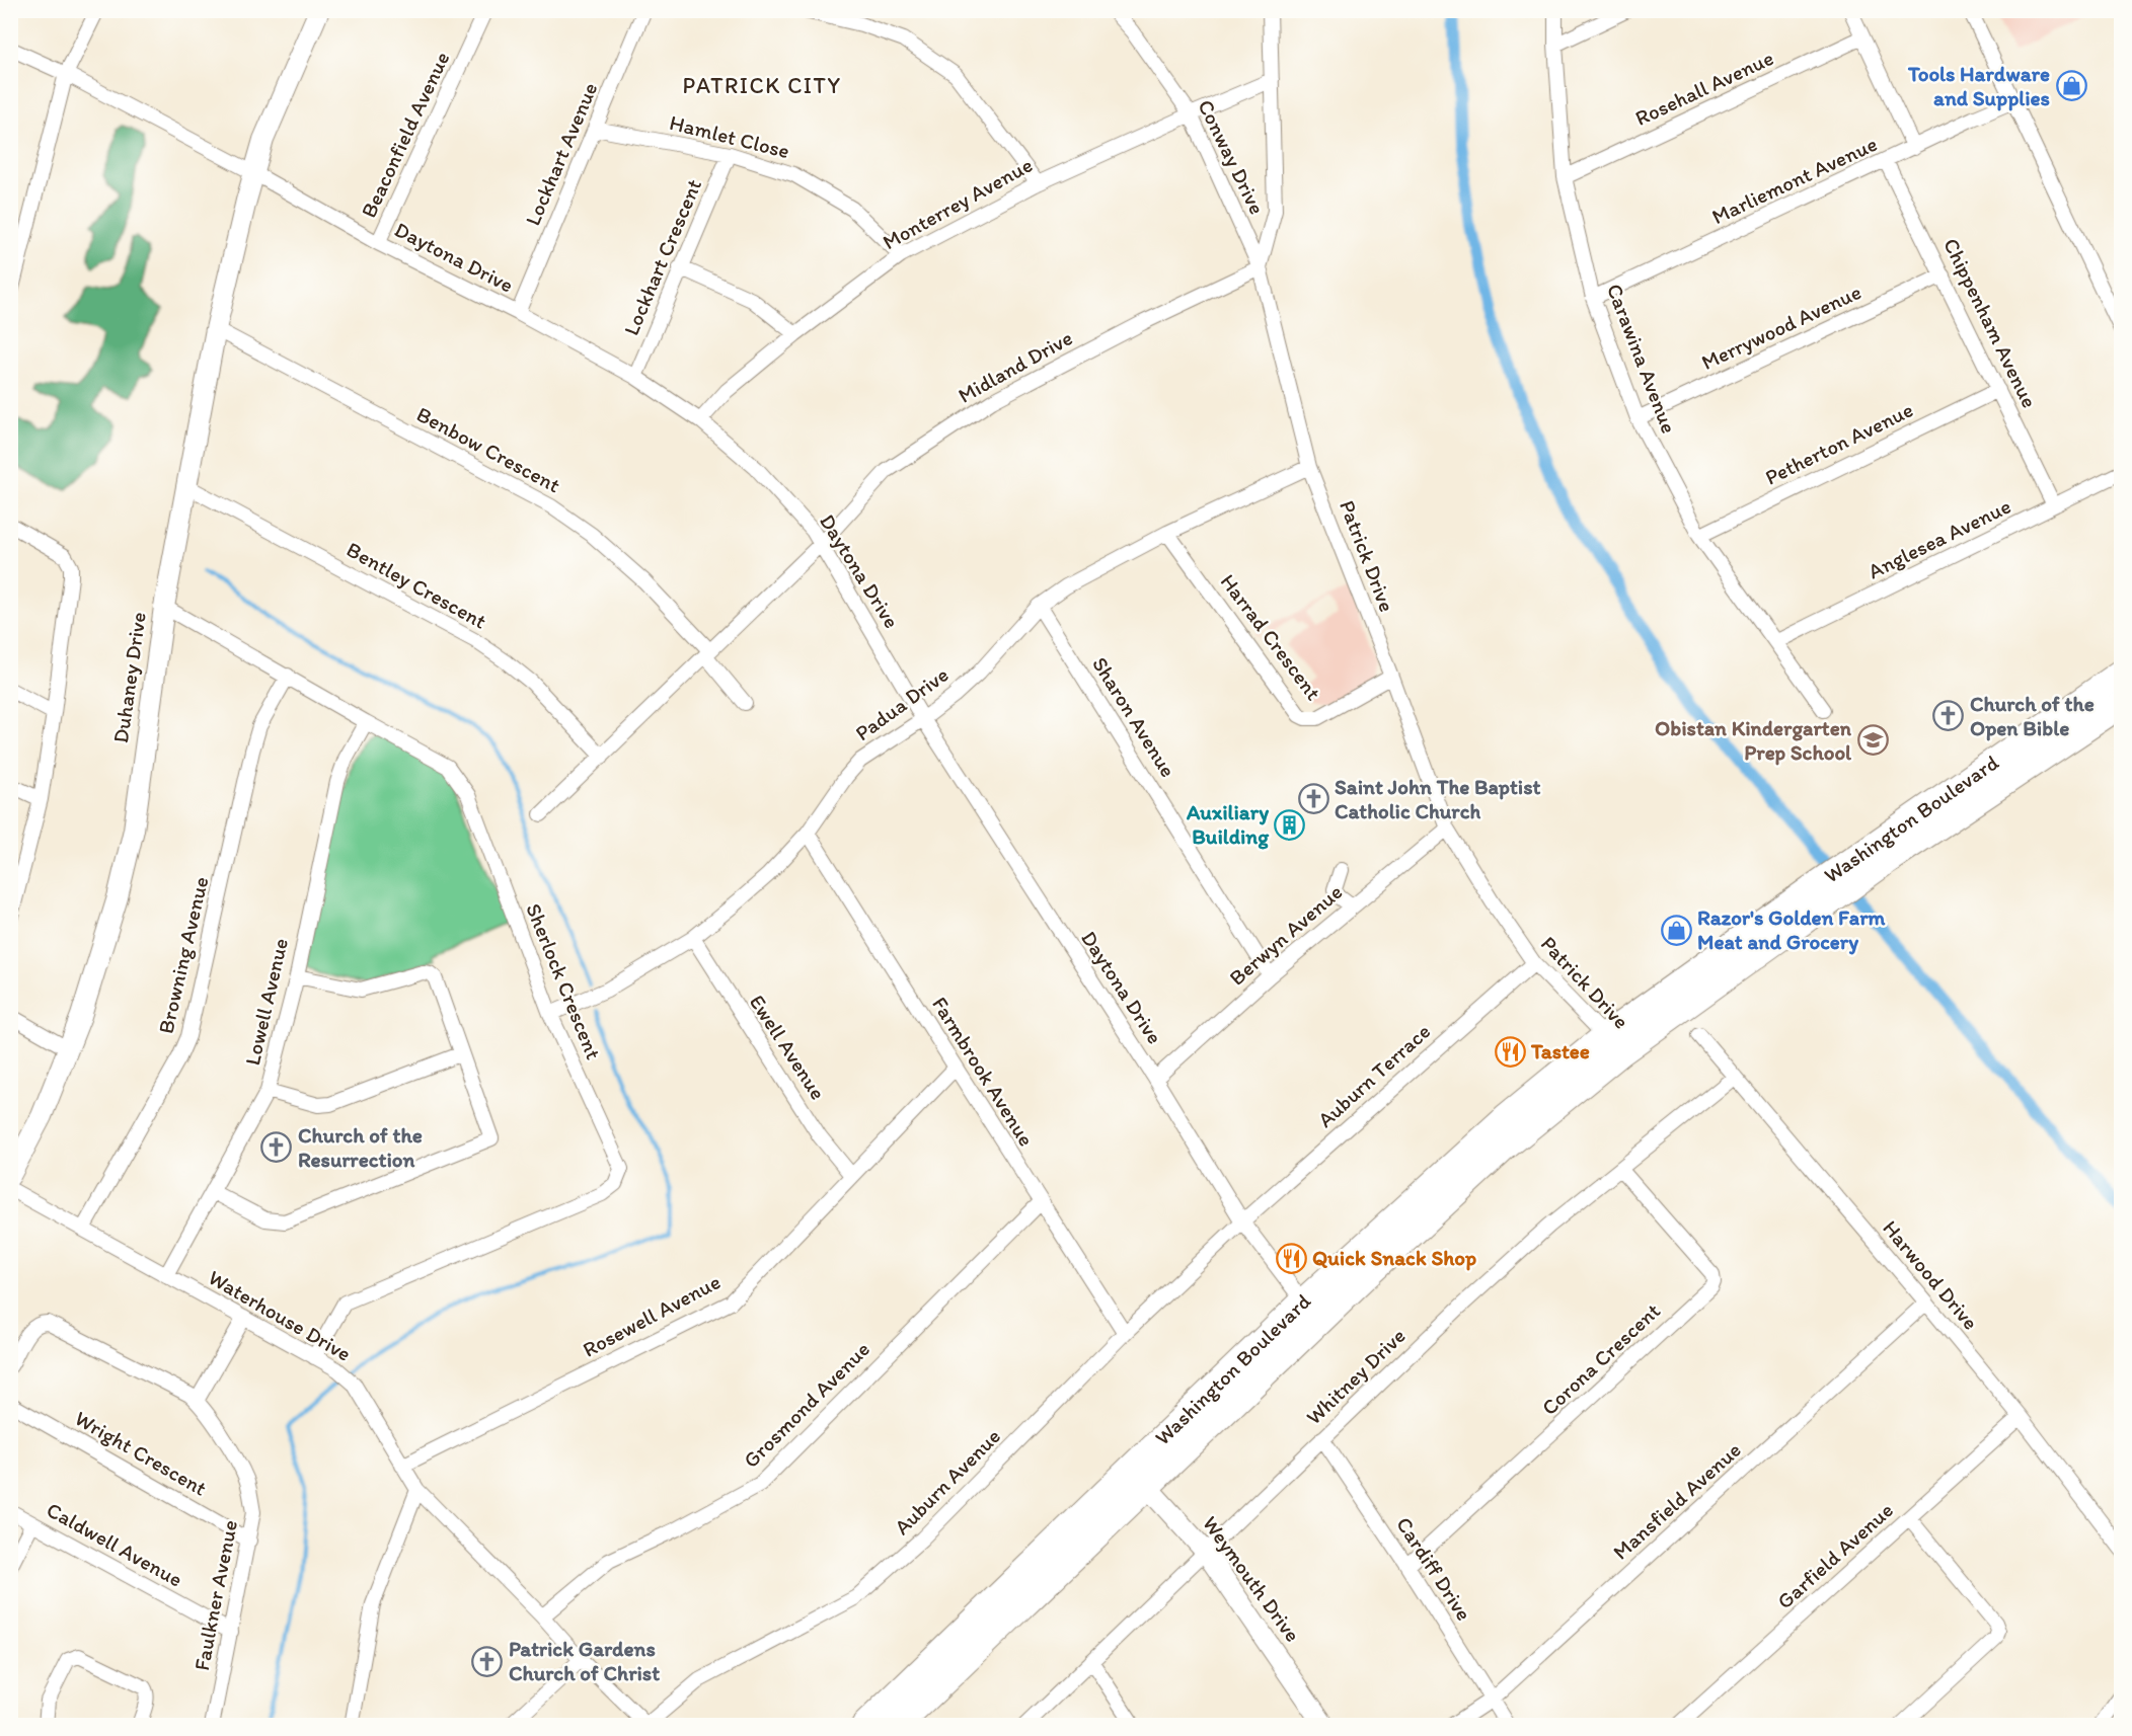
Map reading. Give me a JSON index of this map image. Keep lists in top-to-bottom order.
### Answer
{
  "streets": {
    "highway": ["Washington Boulevard"],
    "street": [
      "Rosehall Avenue",
      "Beaconfield Avenue",
      "Hamlet Close",
      "Lockhart Avenue",
      "Conway Drive",
      "Marliemont Avenue",
      "Monterrey Avenue",
      "Daytona Drive",
      "Lockhart Crescent",
      "Chippenham Avenue",
      "Merrywood Avenue",
      "Carawina Avenue",
      "Midland Drive",
      "Petherton Avenue",
      "Benbow Crescent",
      "Anglesea Avenue",
      "Patrick Drive",
      "Bentley Crescent",
      "Harrad Crescent",
      "Duhaney Drive",
      "Padua Drive",
      "Sharon Avenue",
      "Berwyn Avenue",
      "Browning Avenue",
      "Sherlock Crescent",
      "Lowell Avenue",
      "Ewell Avenue",
      "Farmbrook Avenue",
      "Auburn Terrace",
      "Harwood Drive",
      "Waterhouse Drive",
      "Rosewell Avenue",
      "Corona Crescent",
      "Whitney Drive",
      "Grosmond Avenue",
      "Wright Crescent",
      "Auburn Avenue",
      "Mansfield Avenue",
      "Caldwell Avenue",
      "Garfield Avenue",
      "Cardiff Drive",
      "Weymouth Drive",
      "Faulkner Avenue"
    ]
  },
  "crossings": [
    ["Rosehall Avenue", "Carawina Avenue"],
    ["Beaconfield Avenue", "Daytona Drive"],
    ["Hamlet Close", "Lockhart Avenue"],
    ["Hamlet Close", "Monterrey Avenue"],
    ["Hamlet Close", "Lockhart Crescent"],
    ["Lockhart Avenue", "Daytona Drive"],
    ["Conway Drive", "Monterrey Avenue"],
    ["Conway Drive", "Midland Drive"],
    ["Conway Drive", "Patrick Drive"],
    ["Marliemont Avenue", "Chippenham Avenue"],
    ["Marliemont Avenue", "Carawina Avenue"],
    ["Monterrey Avenue", "Daytona Drive"],
    ["Monterrey Avenue", "Patrick Drive"],
    ["Daytona Drive", "Lockhart Crescent"],
    ["Daytona Drive", "Midland Drive"],
    ["Daytona Drive", "Duhaney Drive"],
    ["Daytona Drive", "Padua Drive"],
    ["Daytona Drive", "Washington Boulevard"],
    ["Daytona Drive", "Berwyn Avenue"],
    ["Daytona Drive", "Auburn Terrace"],
    ["Daytona Drive", "Auburn Avenue"],
    ["Chippenham Avenue", "Merrywood Avenue"],
    ["Chippenham Avenue", "Petherton Avenue"],
    ["Chippenham Avenue", "Anglesea Avenue"],
    ["Merrywood Avenue", "Carawina Avenue"],
    ["Carawina Avenue", "Petherton Avenue"],
    ["Carawina Avenue", "Anglesea Avenue"],
    ["Midland Drive", "Benbow Crescent"],
    ["Midland Drive", "Patrick Drive"],
    ["Midland Drive", "Bentley Crescent"],
    ["Benbow Crescent", "Duhaney Drive"],
    ["Patrick Drive", "Harrad Crescent"],
    ["Patrick Drive", "Padua Drive"],
    ["Patrick Drive", "Washington Boulevard"],
    ["Patrick Drive", "Berwyn Avenue"],
    ["Patrick Drive", "Auburn Terrace"],
    ["Bentley Crescent", "Duhaney Drive"],
    ["Harrad Crescent", "Padua Drive"],
    ["Duhaney Drive", "Sherlock Crescent"],
    ["Padua Drive", "Sharon Avenue"],
    ["Padua Drive", "Sherlock Crescent"],
    ["Padua Drive", "Ewell Avenue"],
    ["Padua Drive", "Farmbrook Avenue"],
    ["Sharon Avenue", "Berwyn Avenue"],
    ["Washington Boulevard", "Weymouth Drive"],
    ["Browning Avenue", "Sherlock Crescent"],
    ["Browning Avenue", "Waterhouse Drive"],
    ["Sherlock Crescent", "Lowell Avenue"],
    ["Sherlock Crescent", "Waterhouse Drive"],
    ["Lowell Avenue", "Waterhouse Drive"],
    ["Ewell Avenue", "Rosewell Avenue"],
    ["Farmbrook Avenue", "Rosewell Avenue"],
    ["Farmbrook Avenue", "Grosmond Avenue"],
    ["Farmbrook Avenue", "Auburn Avenue"],
    ["Auburn Terrace", "Auburn Avenue"],
    ["Harwood Drive", "Whitney Drive"],
    ["Harwood Drive", "Mansfield Avenue"],
    ["Harwood Drive", "Garfield Avenue"],
    ["Waterhouse Drive", "Rosewell Avenue"],
    ["Waterhouse Drive", "Grosmond Avenue"],
    ["Waterhouse Drive", "Auburn Avenue"],
    ["Corona Crescent", "Whitney Drive"],
    ["Corona Crescent", "Cardiff Drive"],
    ["Whitney Drive", "Cardiff Drive"],
    ["Whitney Drive", "Weymouth Drive"],
    ["Wright Crescent", "Faulkner Avenue"],
    ["Mansfield Avenue", "Cardiff Drive"],
    ["Caldwell Avenue", "Faulkner Avenue"]
  ],
  "districts": ["PATRICK CITY"],
  "places": {
    "shop": ["Tools Hardware and Supplies", "Razor's Golden Farm Meat and Grocery"],
    "church": [
      "Church of the Open Bible",
      "Saint John The Baptist Catholic Church",
      "Church of the Resurrection",
      "Patrick Gardens Church of Christ"
    ],
    "school or university": ["Obistan Kindergarten Prep School"],
    "building": ["Auxiliary Building"],
    "restaurant": ["Tastee", "Quick Snack Shop"]
  }
}
